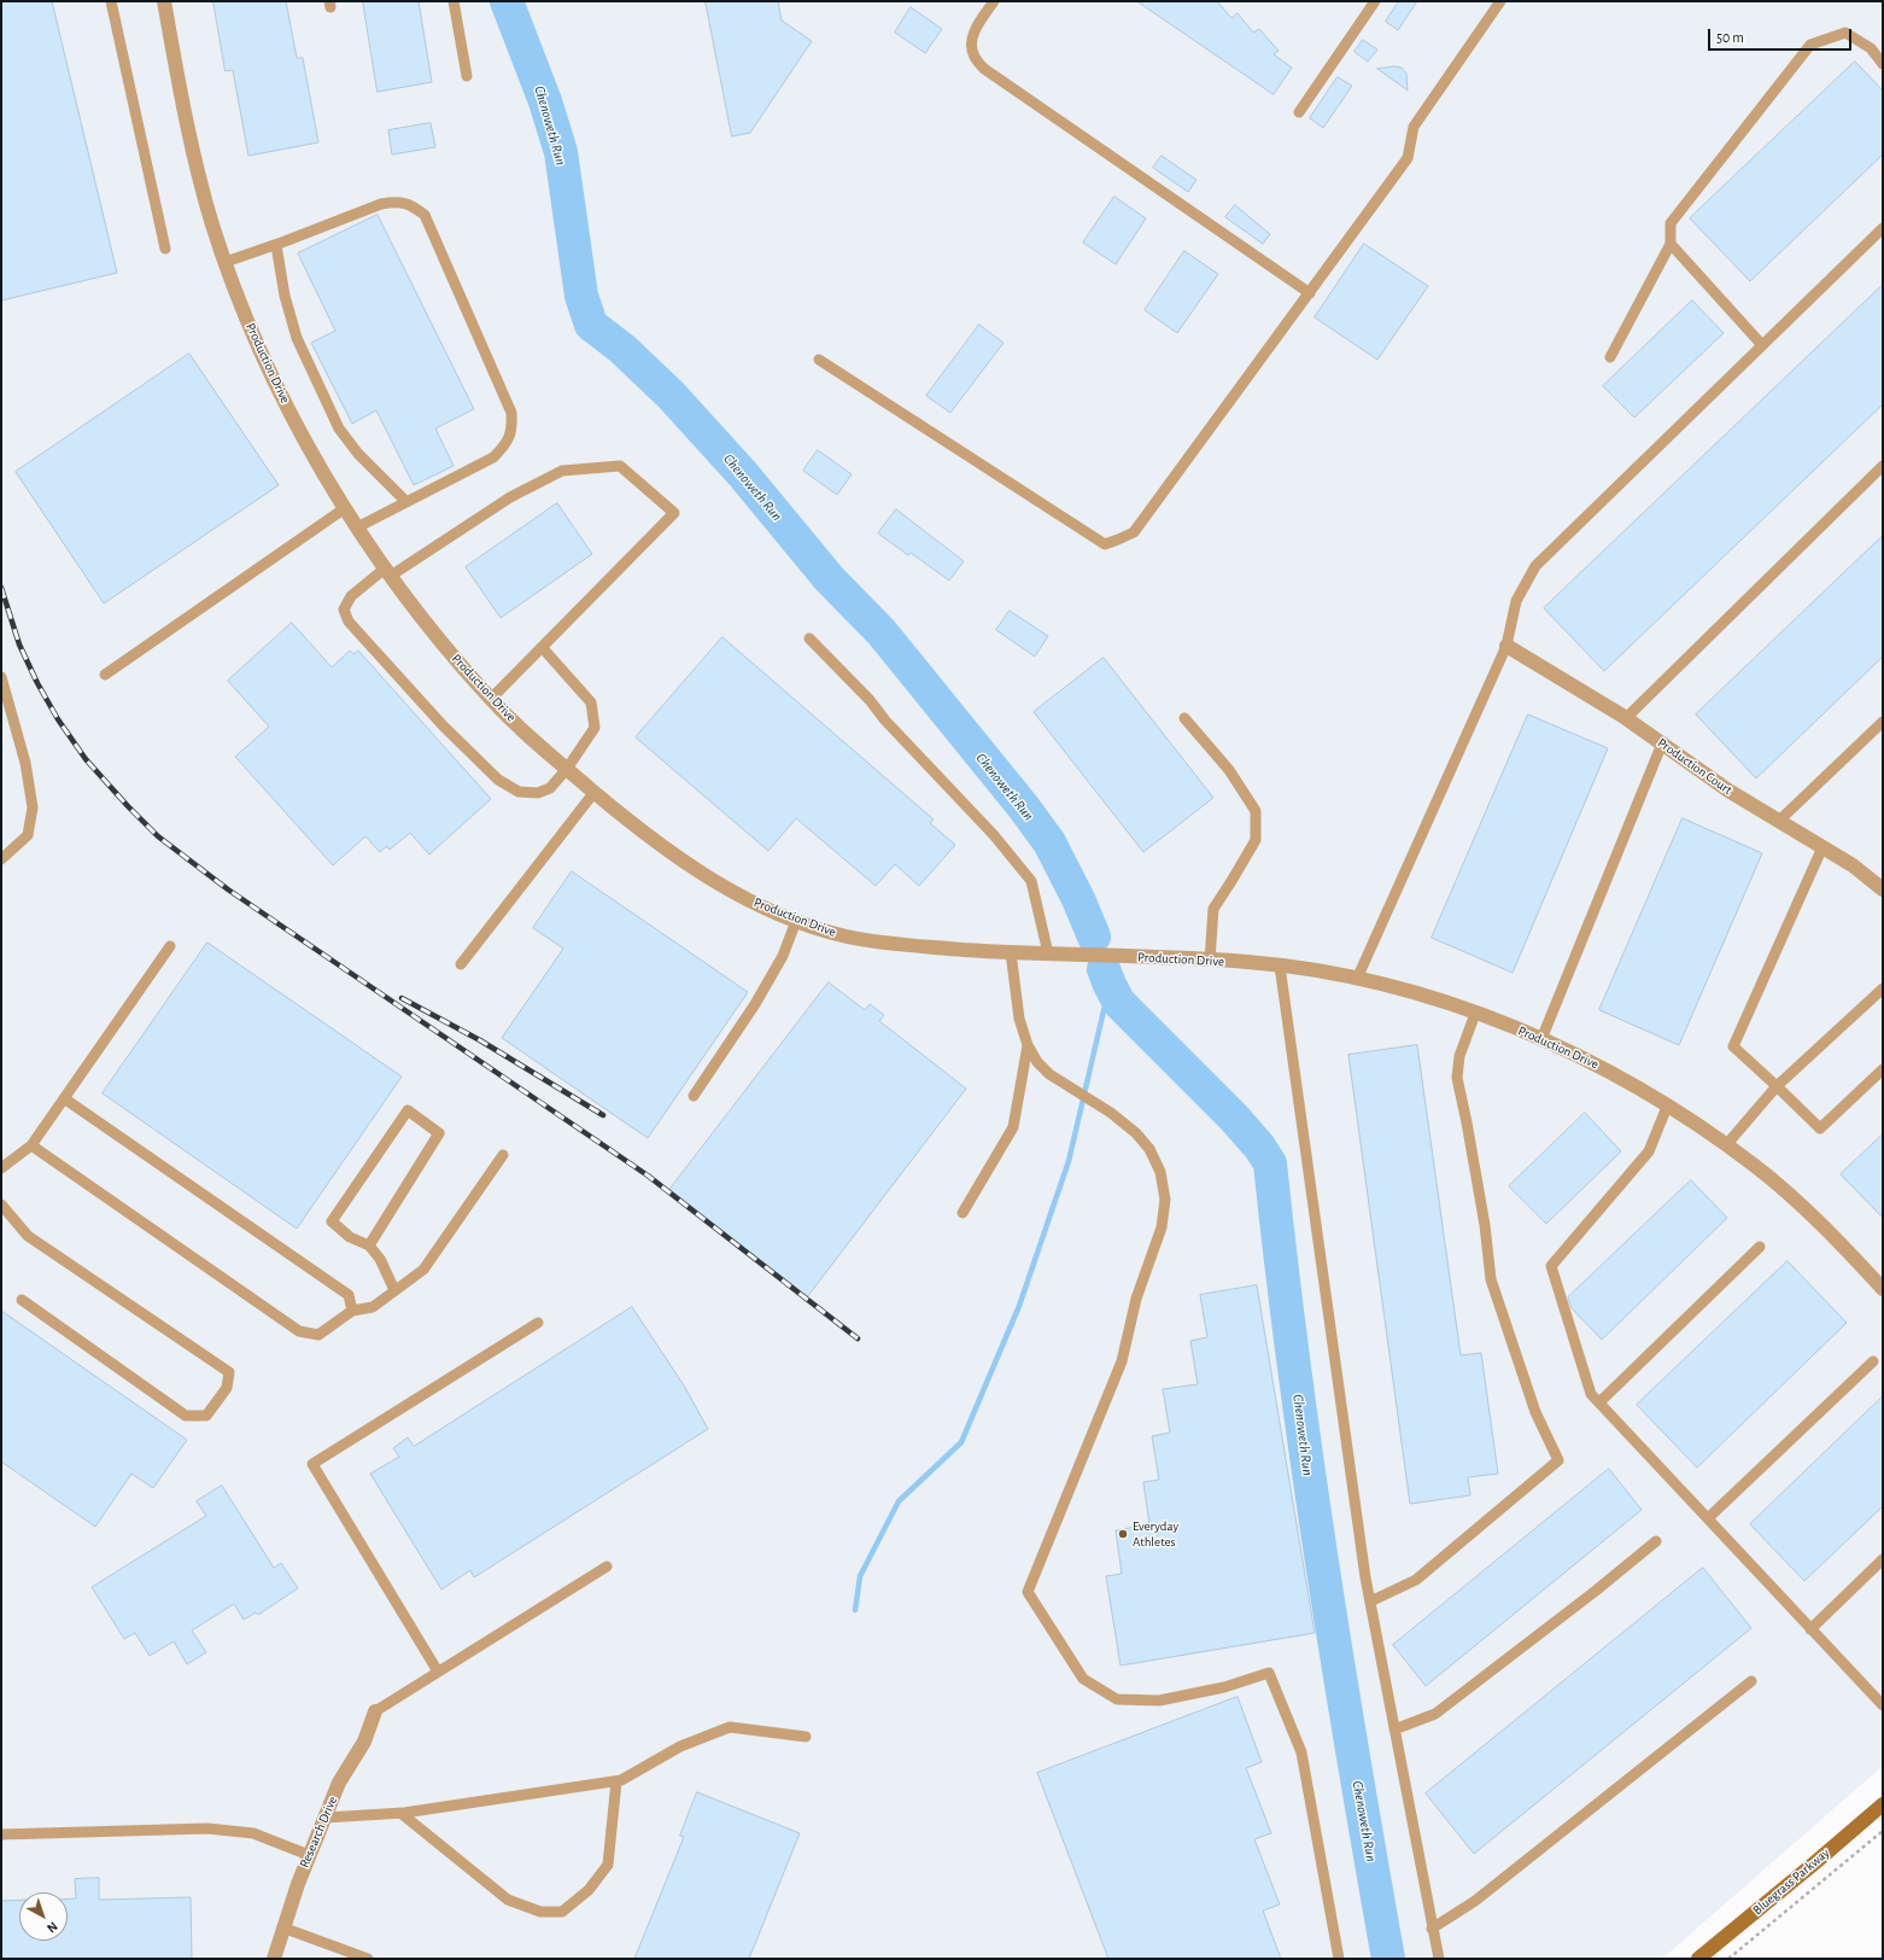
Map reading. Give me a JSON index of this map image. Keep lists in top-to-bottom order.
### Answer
{
  "streets": {
    "street": [
      "Production Drive",
      "Production Court",
      "Research Drive",
      "Bluegrass Parkway"
    ]
  },
  "water": ["Chenoweth Run"],
  "places": ["Everyday Athletes"],
  "scale_bar": "50 m",
  "north": "bottom right"
}
